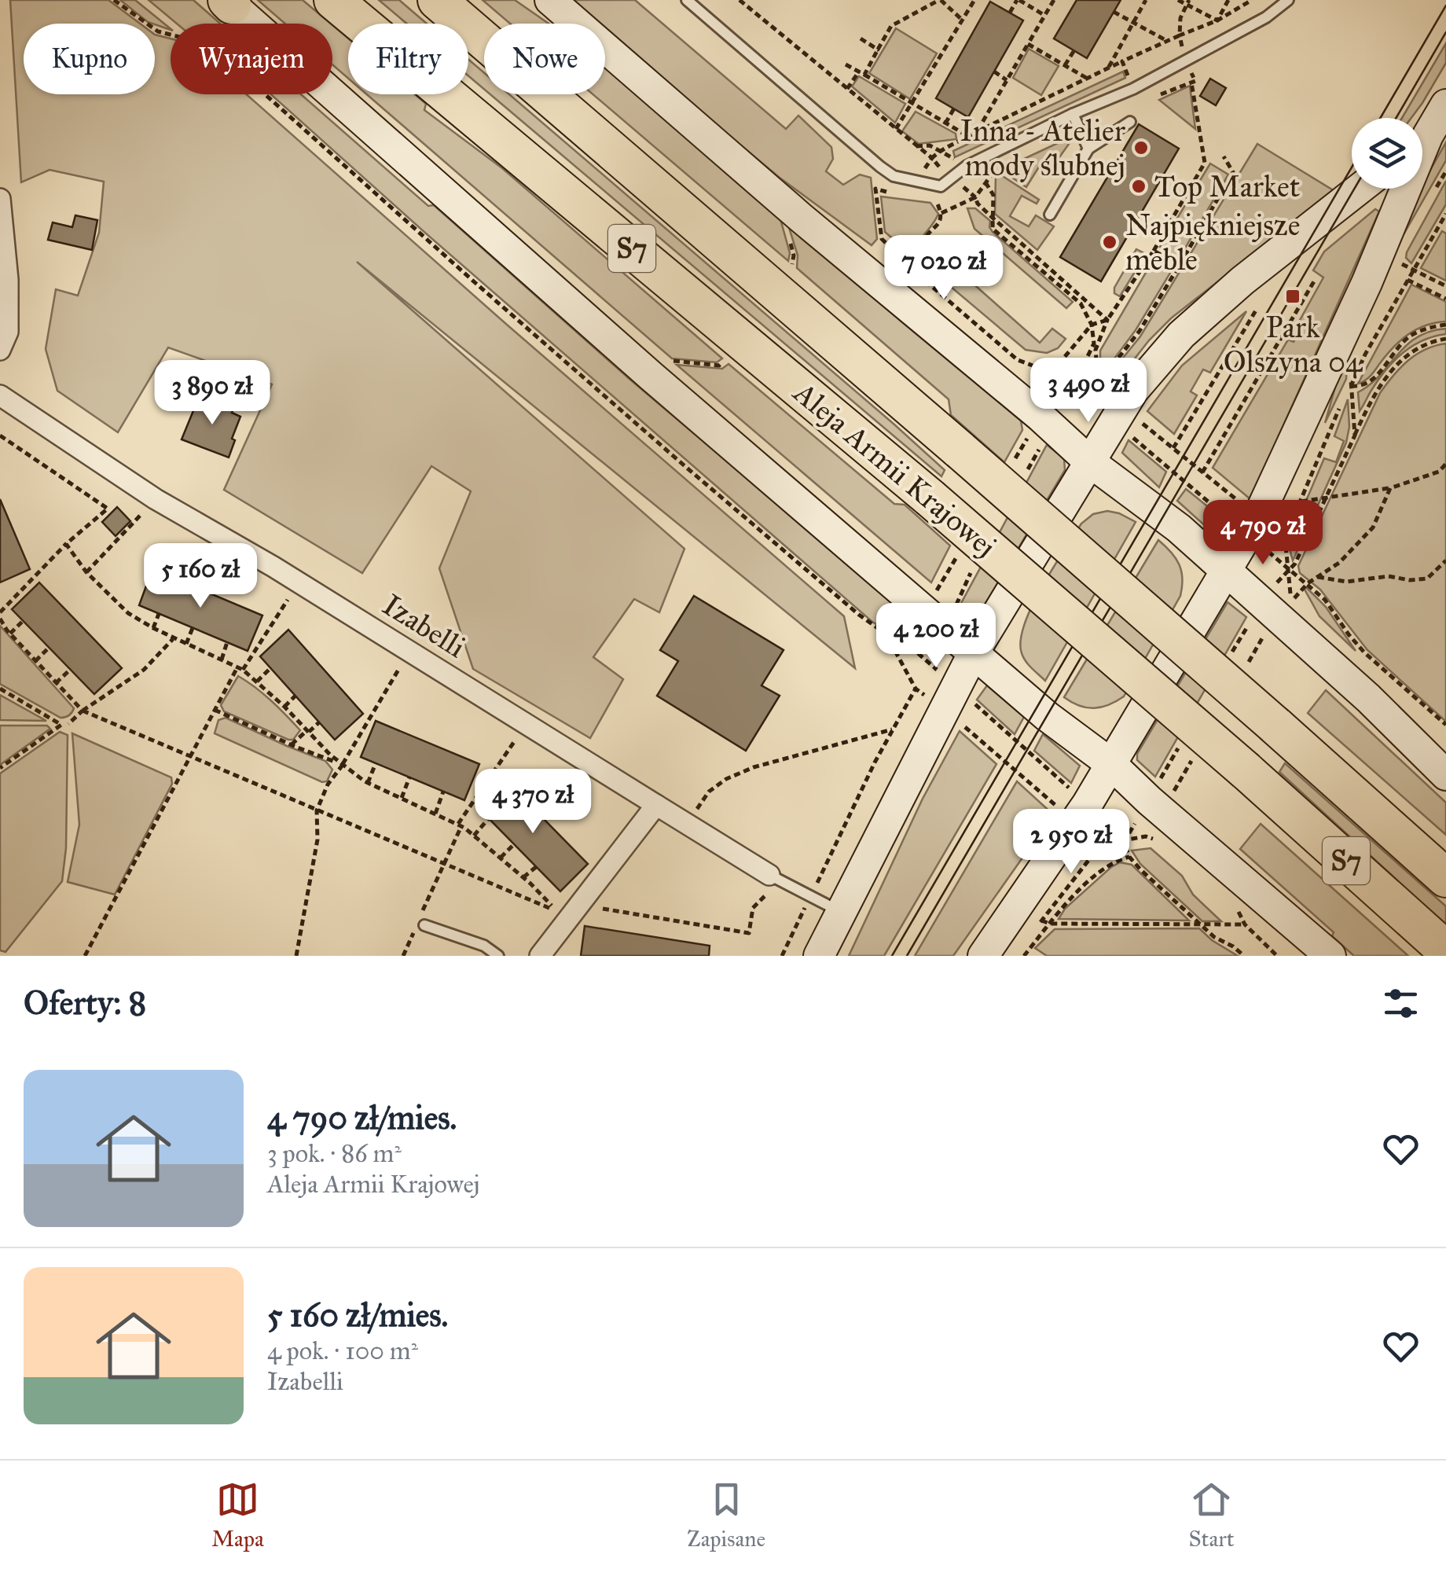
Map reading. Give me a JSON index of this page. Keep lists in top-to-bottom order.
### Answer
{
  "streets": {
    "highway": ["S7", "Aleja Armii Krajowej"],
    "street": ["Izabelli"]
  },
  "places": {
    "other": ["Inna - Atelier mody ślubnej", "Top Market", "Najpiękniejsze meble"],
    "transit": ["Park Olszyna 04"]
  },
  "page": {
    "chip": [
      "Kupno",
      "Wynajem",
      "Filtry",
      "Nowe"
    ],
    "price": [
      "7 020 zł",
      "3 490 zł",
      "3 890 zł",
      "4 790 zł",
      "5 160 zł",
      "4 200 zł",
      "4 370 zł",
      "2 950 zł"
    ],
    "heading": "Oferty: 8",
    "list": [
      {
        "name": "4 790 zł/mies.",
        "note": "3 pok. · 86 m² · Aleja Armii Krajowej"
      },
      {
        "name": "5 160 zł/mies.",
        "note": "4 pok. · 100 m² · Izabelli"
      }
    ],
    "tabs": ["Mapa", "Zapisane", "Start"]
  }
}
